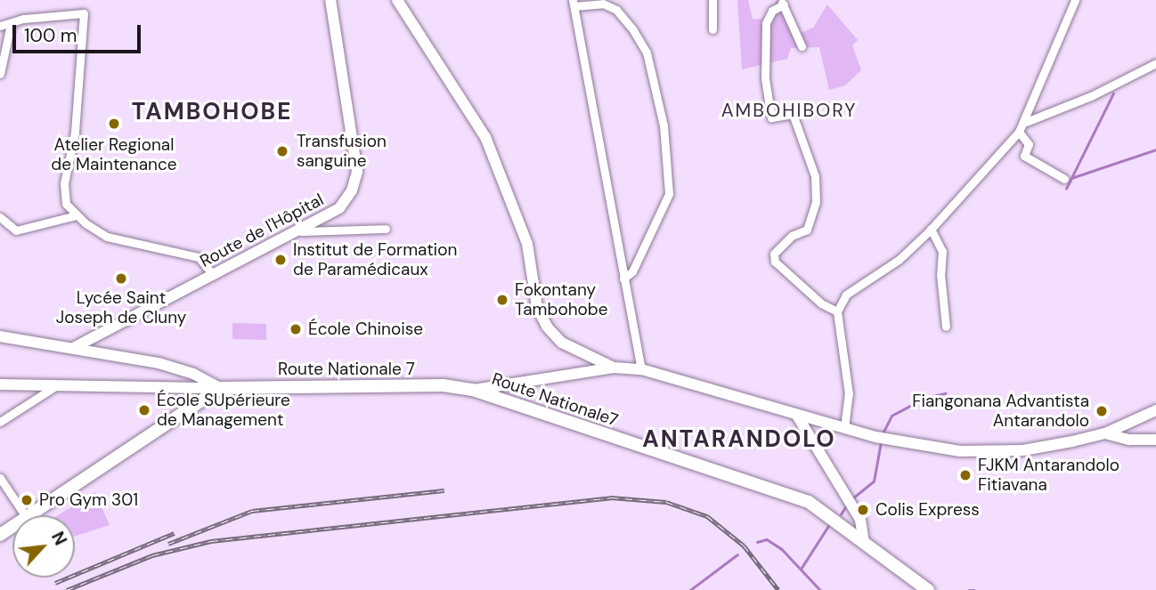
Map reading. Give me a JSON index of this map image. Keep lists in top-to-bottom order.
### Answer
{
  "streets": {
    "main road": ["Route Nationale 7", "Route Nationale7"],
    "street": ["Route de l'Hôpital"]
  },
  "crossings": [
    ["Route Nationale 7", "Route Nationale7"]
  ],
  "districts": ["AMBOHIBORY", "TAMBOHOBE", "ANTARANDOLO"],
  "places": [
    "Atelier Regional de Maintenance",
    "Transfusion sanguine",
    "Institut de Formation de Paramédicaux",
    "Lycée Saint Joseph de Cluny",
    "Fokontany Tambohobe",
    "École Chinoise",
    "École SUpérieure de Management",
    "Fiangonana Advantista Antarandolo",
    "FJKM Antarandolo Fitiavana",
    "Pro Gym 301",
    "Colis Express"
  ],
  "scale_bar": "100 m",
  "north": "top right"
}
